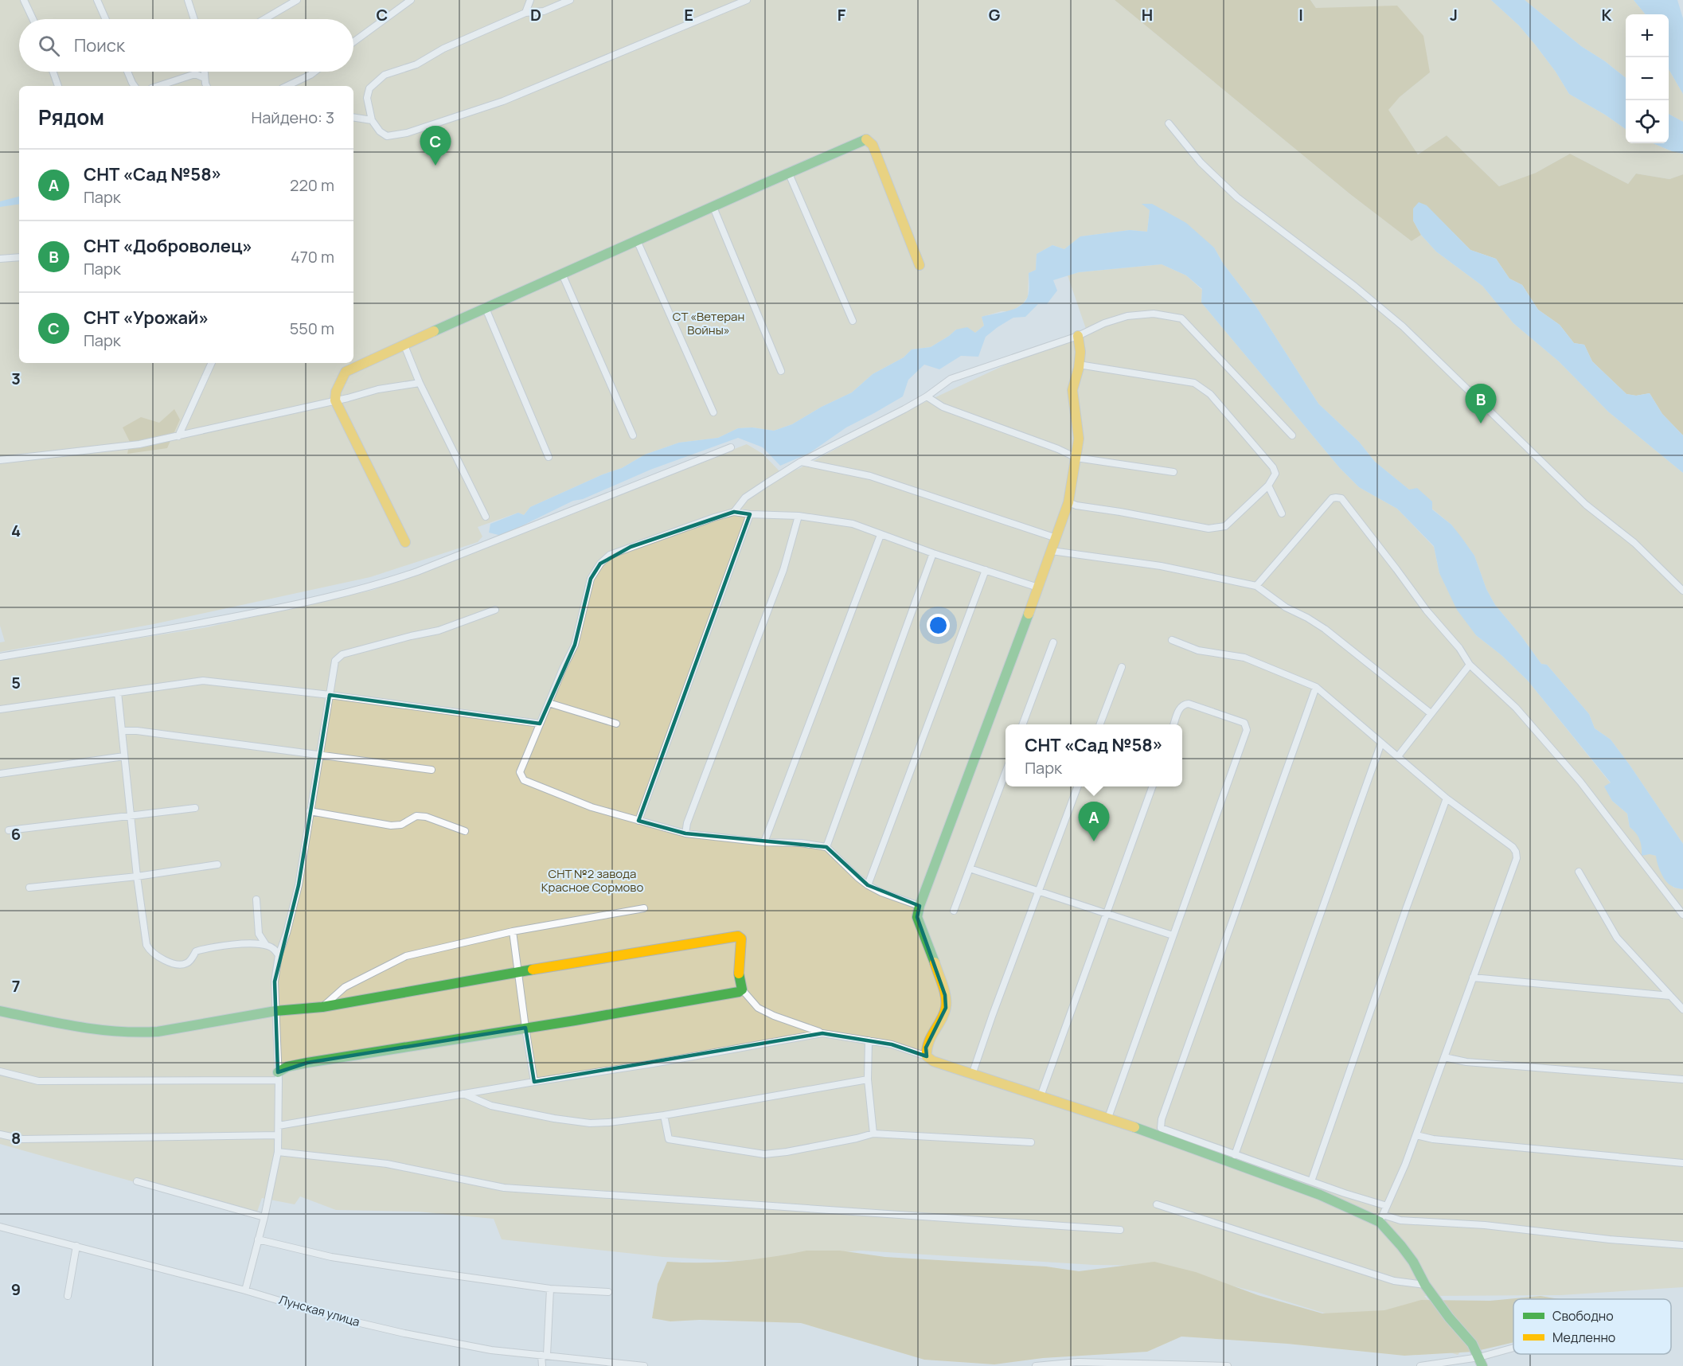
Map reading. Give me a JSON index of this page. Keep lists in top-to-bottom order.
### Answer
{
  "streets": {
    "street": ["Лунская улица"]
  },
  "parks": ["СТ «Ветеран Войны»", "СНТ №2 завода Красное Сормово"],
  "legend": ["Свободно", "Медленно"],
  "page": {
    "map_buttons": ["+", "−"],
    "search": "Поиск",
    "heading": ["Рядом", "Найдено: 3"],
    "pins": ["C", "B", "A"],
    "list": [
      {
        "mark": "A",
        "name": "СНТ «Сад №58»",
        "note": "Парк",
        "value": "220 m"
      },
      {
        "mark": "B",
        "name": "СНТ «Доброволец»",
        "note": "Парк",
        "value": "470 m"
      },
      {
        "mark": "C",
        "name": "СНТ «Урожай»",
        "note": "Парк",
        "value": "550 m"
      }
    ],
    "popup": ["СНТ «Сад №58»", "Парк"]
  },
  "grid": {
    "columns": [
      "C",
      "D",
      "E",
      "F",
      "G",
      "H",
      "I",
      "J",
      "K"
    ],
    "rows": [
      "3",
      "4",
      "5",
      "6",
      "7",
      "8",
      "9"
    ]
  }
}
